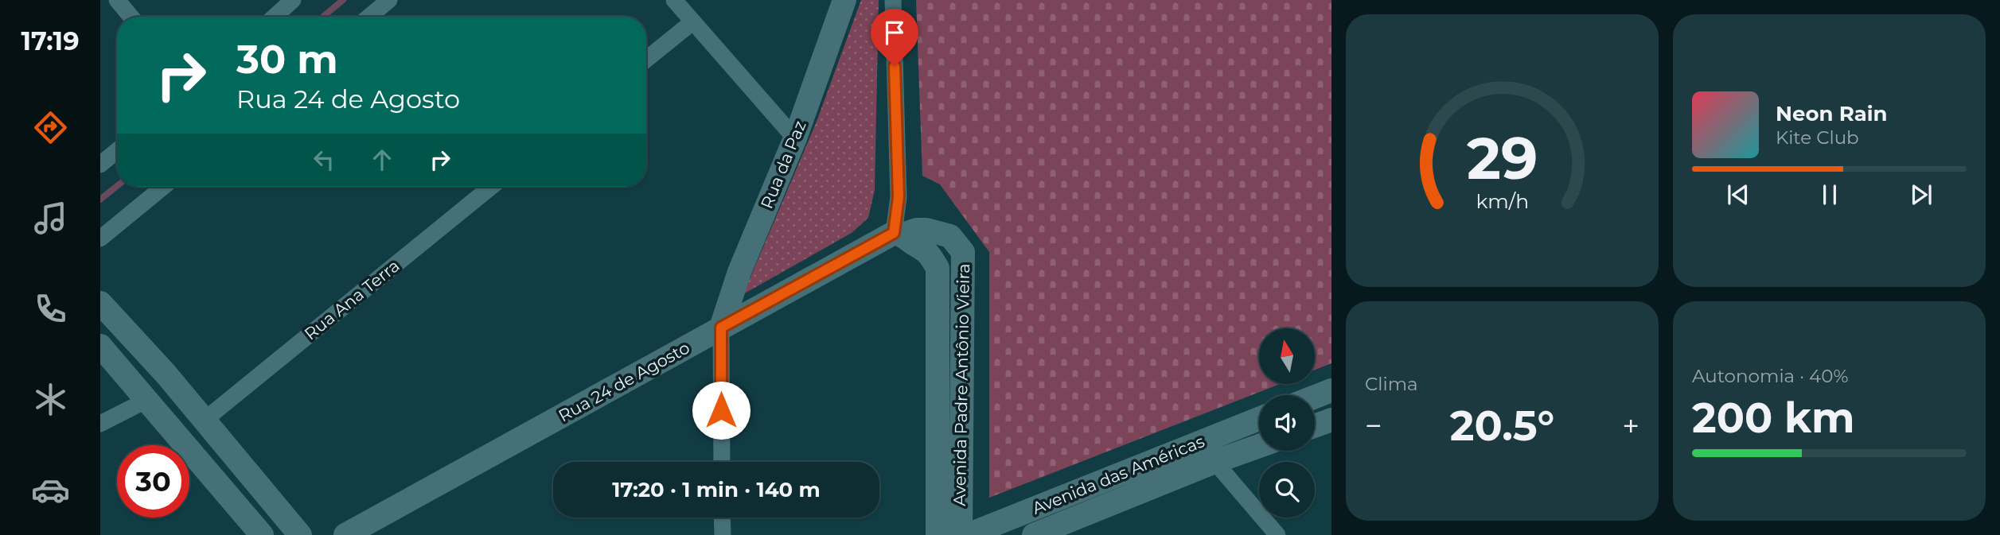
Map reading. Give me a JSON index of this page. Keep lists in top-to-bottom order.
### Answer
{
  "streets": {
    "street": [
      "Rua da Paz",
      "Rua Ana Terra",
      "Rua 24 de Agosto",
      "Avenida Padre Antônio Vieira",
      "Avenida das Américas"
    ]
  },
  "crossings": [
    ["Rua da Paz", "Rua 24 de Agosto"],
    ["Rua 24 de Agosto", "Avenida Padre Antônio Vieira"]
  ],
  "north": "top",
  "page": {
    "tabs": "17:19",
    "turn": ["30 m", "Rua 24 de Agosto"],
    "song": ["Neon Rain", "Kite Club"],
    "tile": [
      "Clima",
      ["Autonomia · 40%", "200 km"]
    ],
    "heat": ["−", "20.5°", "+"],
    "limit": "30",
    "trip": "17:20 · 1 min · 140 m",
    "gauge": ["29", "km/h"]
  }
}
